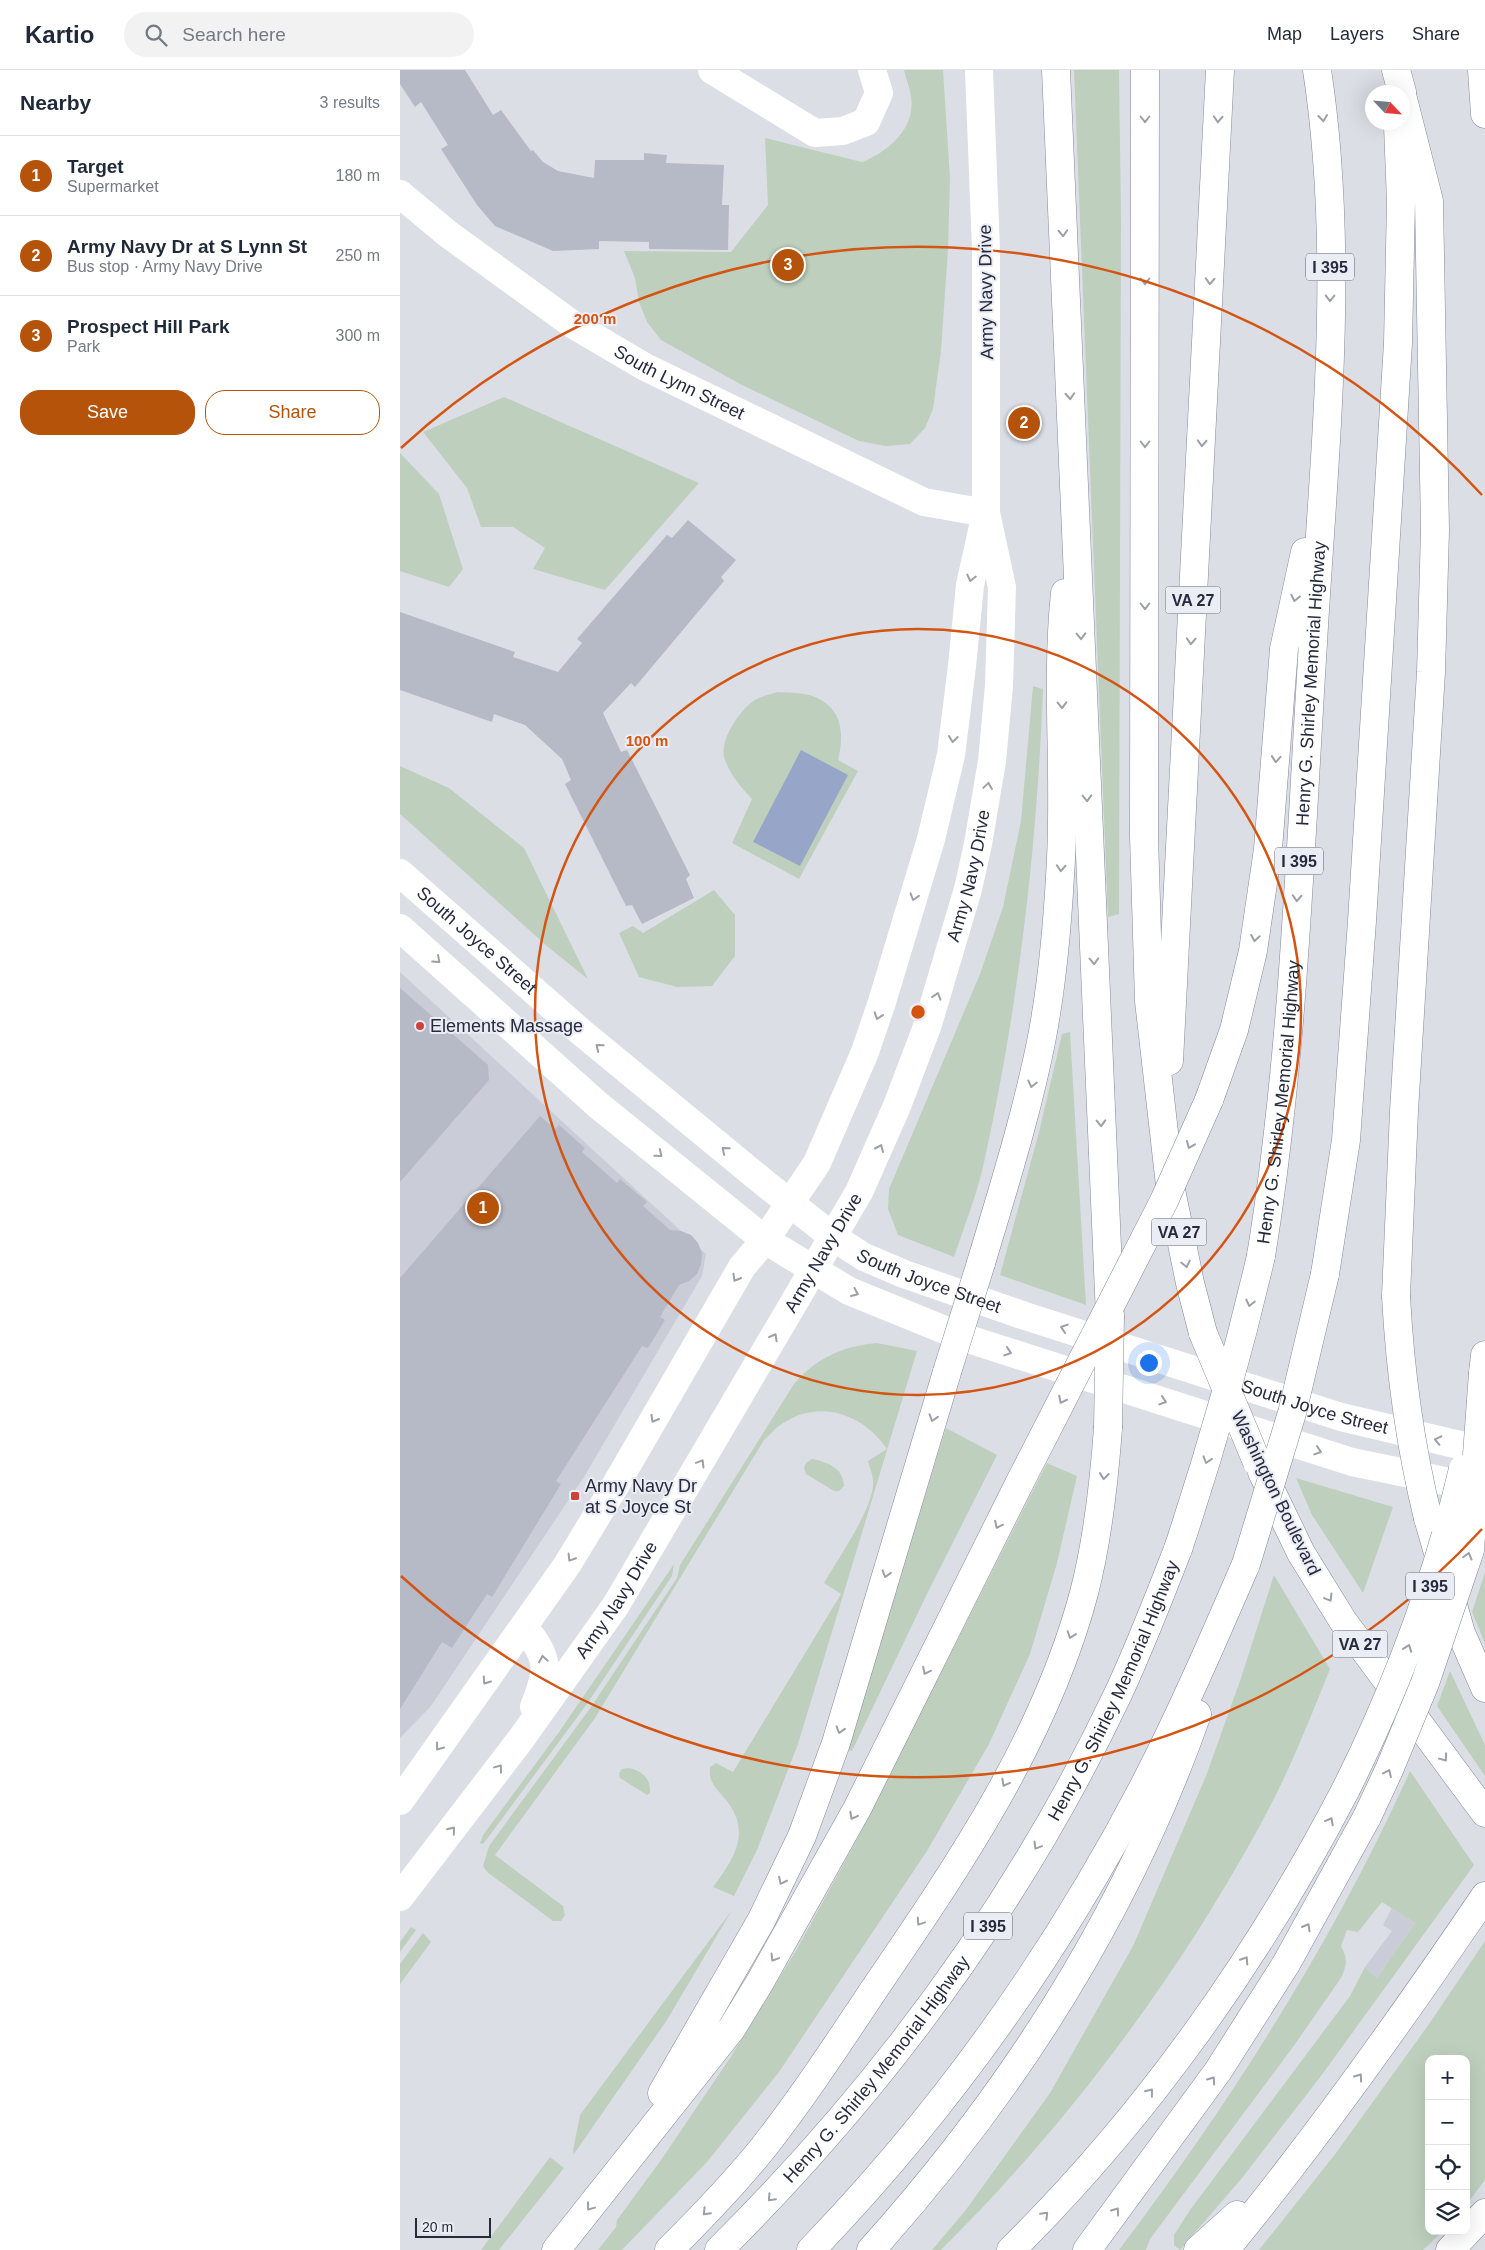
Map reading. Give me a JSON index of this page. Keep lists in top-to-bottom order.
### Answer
{
  "streets": {
    "main road": [
      "I 395",
      "Army Navy Drive",
      "South Lynn Street",
      "VA 27",
      "Henry G. Shirley Memorial Highway",
      "South Joyce Street",
      "Washington Boulevard"
    ]
  },
  "crossings": [
    ["Army Navy Drive", "South Lynn Street"],
    ["Army Navy Drive", "South Joyce Street"],
    ["VA 27", "Washington Boulevard"]
  ],
  "places": {
    "other": ["Elements Massage"],
    "transit": ["Army Navy Dr at S Joyce St"]
  },
  "scale_bar": "20 m",
  "north": "bottom right",
  "page": {
    "header": "Kartio",
    "search": "Search here",
    "nav": ["Map", "Layers", "Share"],
    "heading": ["Nearby", "3 results"],
    "list": [
      {
        "mark": "1",
        "name": "Target",
        "note": "Supermarket",
        "value": "180 m"
      },
      {
        "mark": "2",
        "name": "Army Navy Dr at S Lynn St",
        "note": "Bus stop · Army Navy Drive",
        "value": "250 m"
      },
      {
        "mark": "3",
        "name": "Prospect Hill Park",
        "note": "Park",
        "value": "300 m"
      }
    ],
    "pins": ["3", "2", "1"],
    "buttons": ["Save", "Share"],
    "map_buttons": ["+", "−"],
    "scale": "20 m"
  },
  "rings": ["200 m", "100 m"]
}
